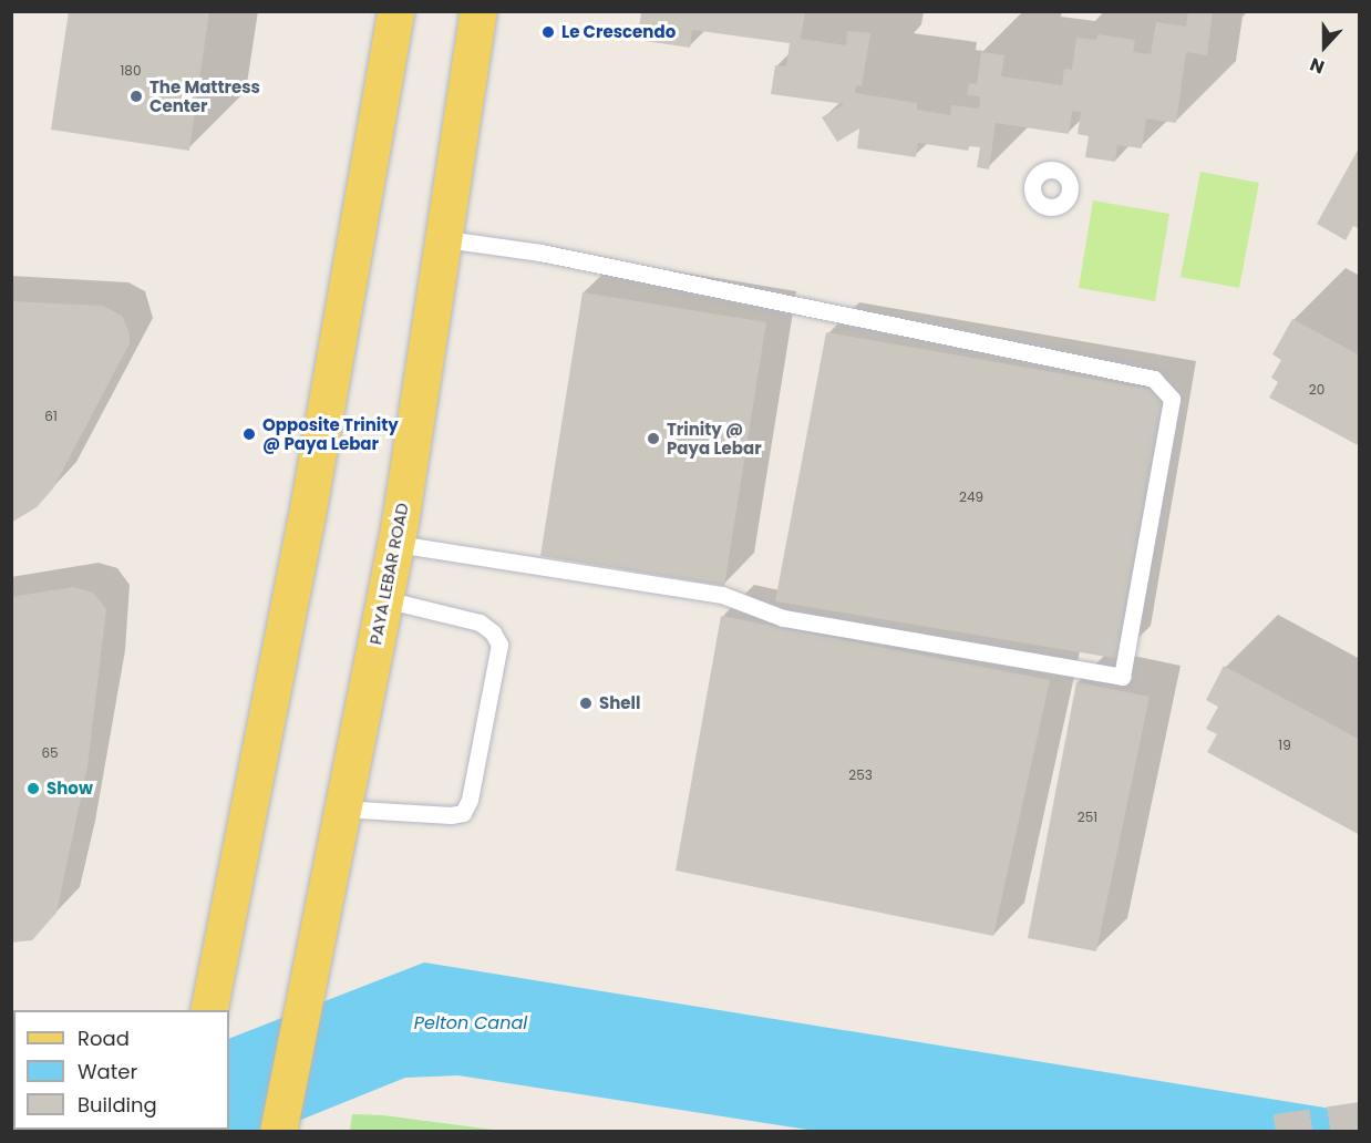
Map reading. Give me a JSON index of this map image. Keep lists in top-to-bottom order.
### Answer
{
  "streets": {
    "main road": ["PAYA LEBAR ROAD"]
  },
  "water": ["Pelton Canal"],
  "places": [
    "Le Crescendo",
    "The Mattress Center",
    "Opposite Trinity @ Paya Lebar",
    "Trinity @ Paya Lebar",
    "Shell",
    "Show"
  ],
  "house_numbers": [
    "180",
    "20",
    "61",
    "249",
    "19",
    "65",
    "253",
    "251"
  ],
  "legend": ["Road", "Water", "Building"],
  "north": "bottom"
}
